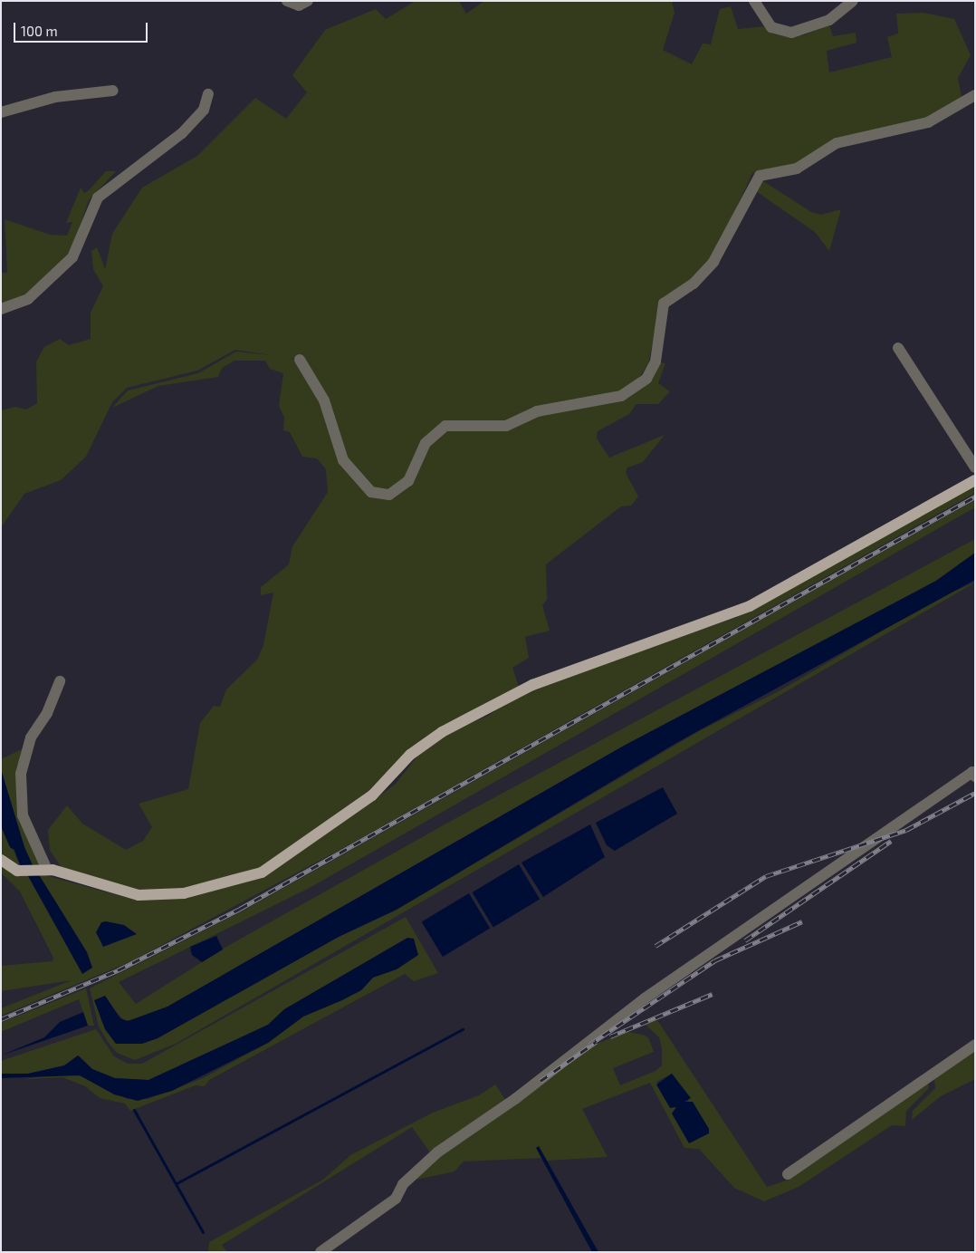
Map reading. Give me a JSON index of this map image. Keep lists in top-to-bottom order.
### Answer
{
  "scale_bar": "100 m"
}
